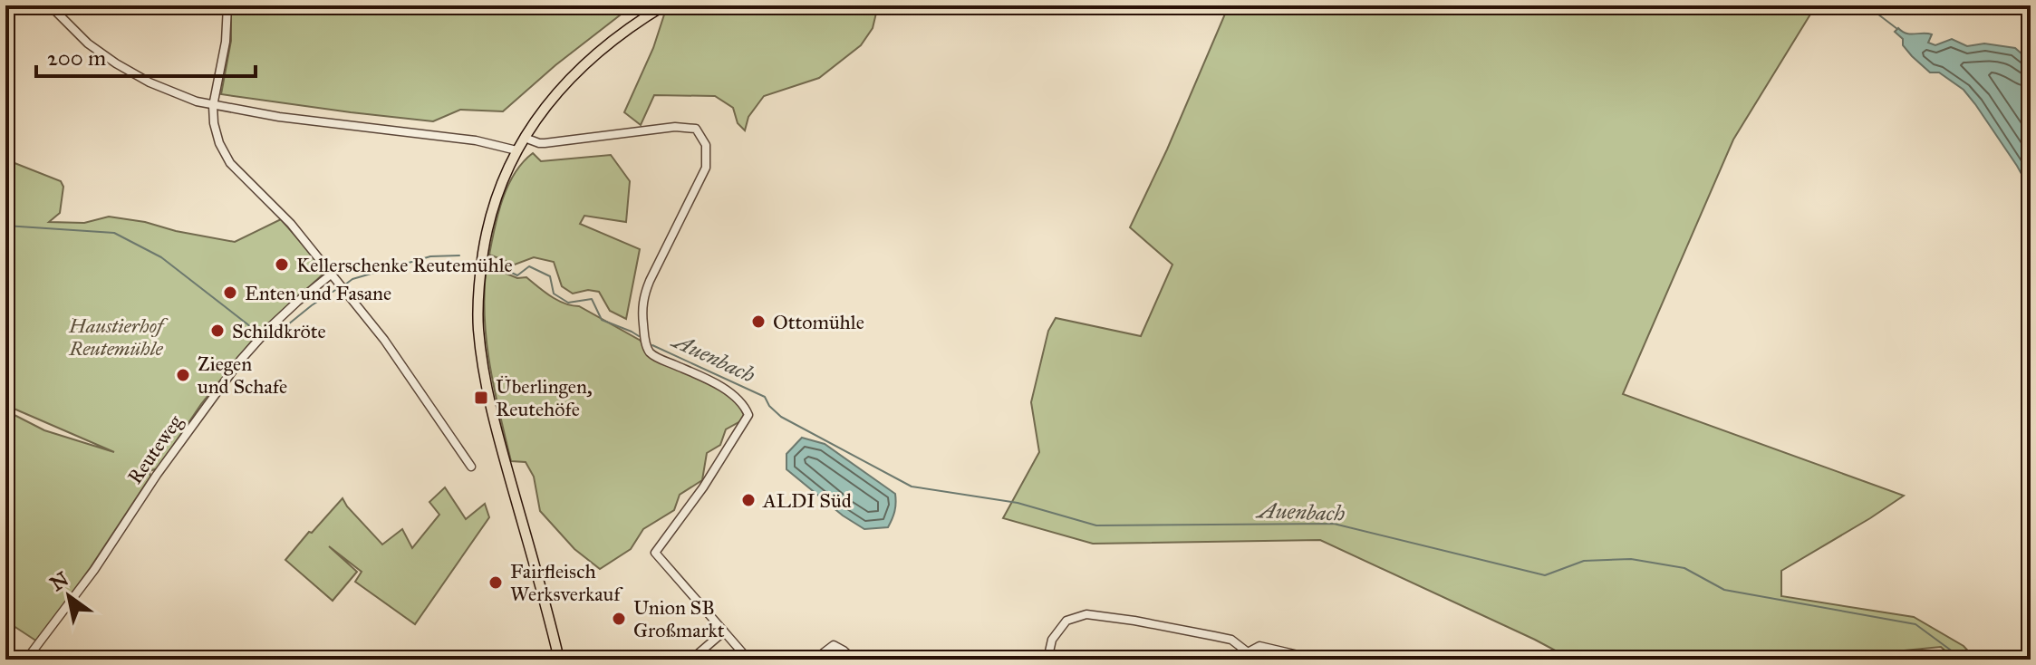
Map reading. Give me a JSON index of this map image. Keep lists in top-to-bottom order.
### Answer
{
  "streets": {
    "street": ["Reuteweg"]
  },
  "water": ["Auenbach"],
  "parks": ["Haustierhof Reutemühle"],
  "places": {
    "other": [
      "Kellerschenke Reutemühle",
      "Enten und Fasane",
      "Ottomühle",
      "Schildkröte",
      "Ziegen und Schafe",
      "ALDI Süd",
      "Fairfleisch Werksverkauf",
      "Union SB Großmarkt"
    ],
    "transit": ["Überlingen, Reutehöfe"]
  },
  "scale_bar": "200 m",
  "north": "top left"
}
